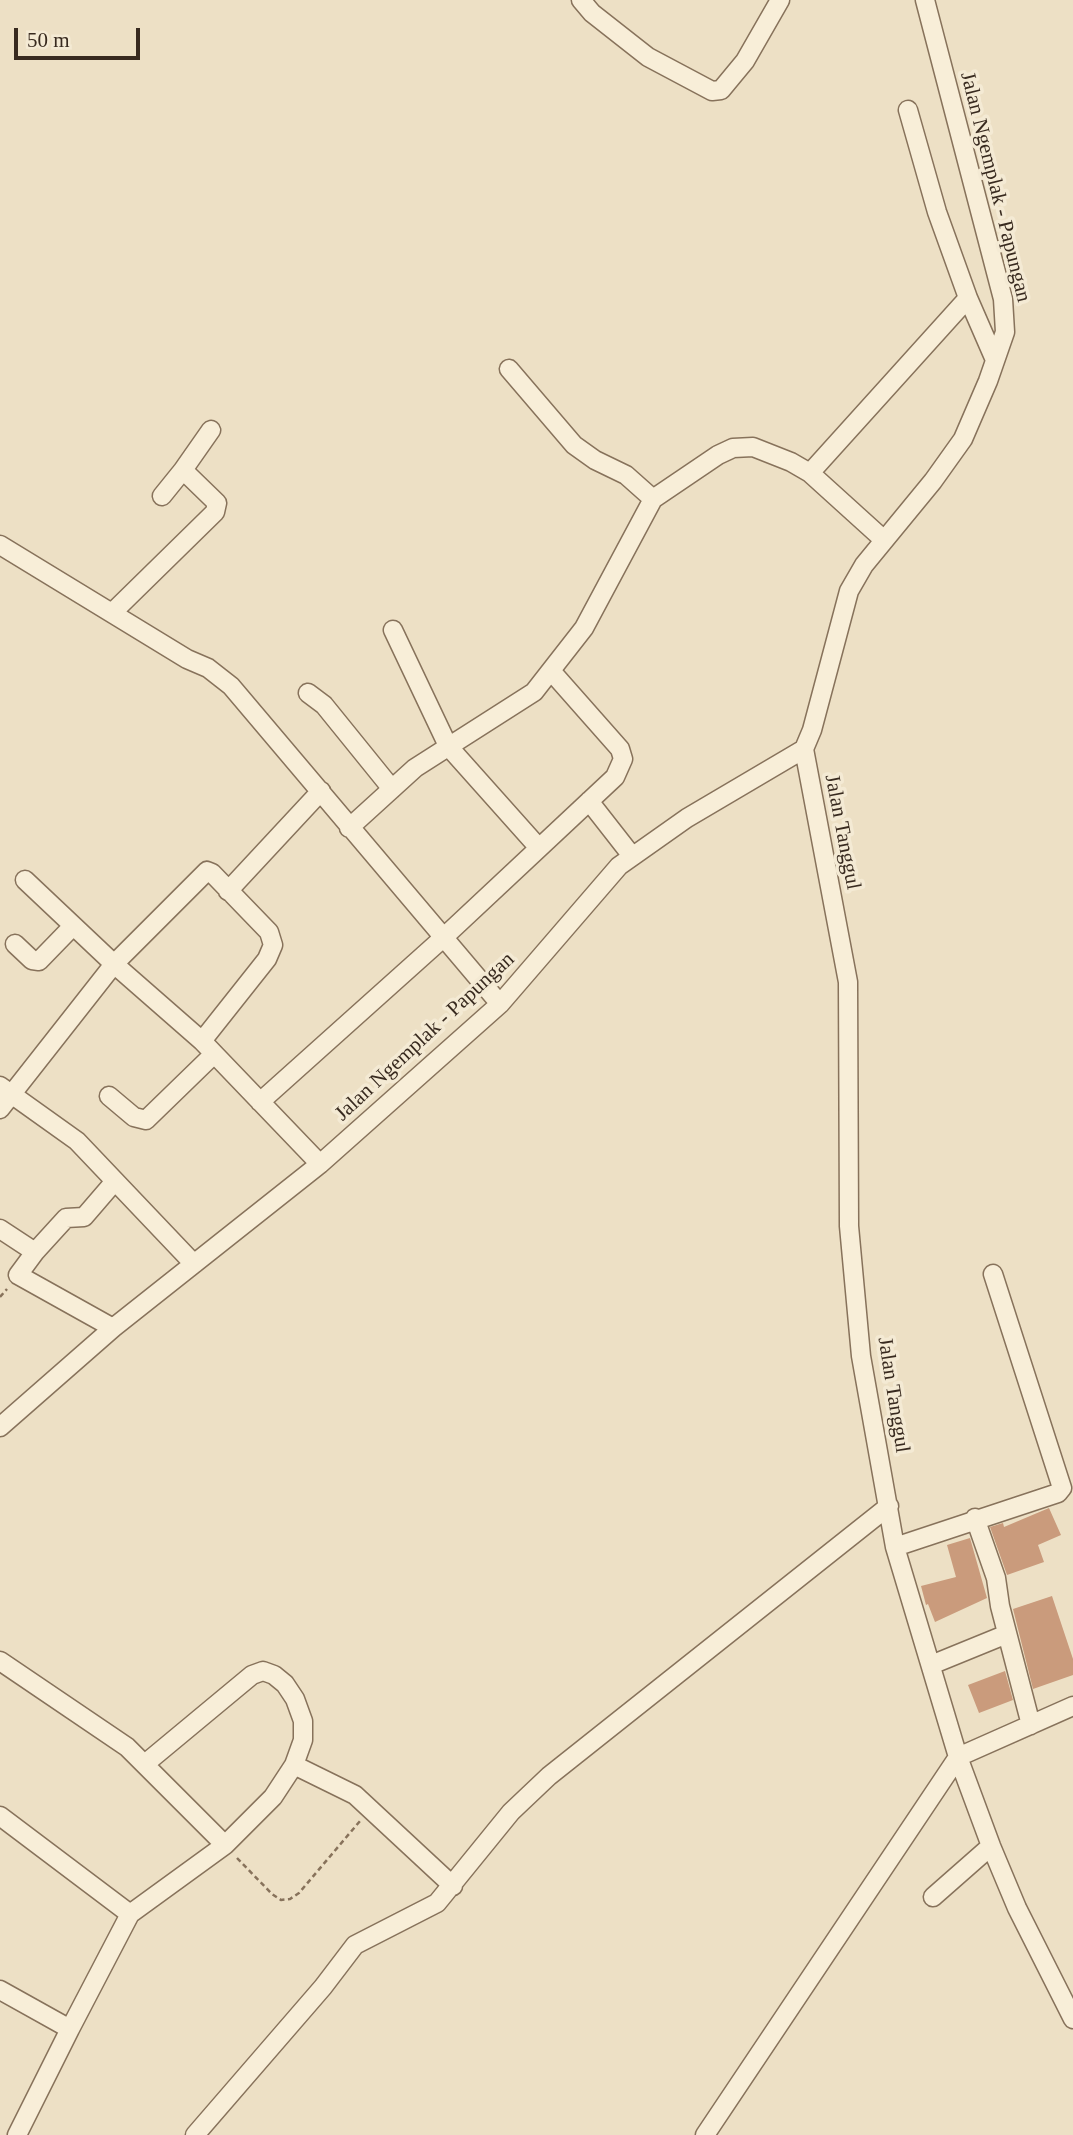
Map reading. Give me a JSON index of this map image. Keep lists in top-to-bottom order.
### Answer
{
  "streets": {
    "street": ["Jalan Ngemplak - Papungan", "Jalan Tanggul"]
  },
  "crossings": [
    ["Jalan Ngemplak - Papungan", "Jalan Tanggul"]
  ],
  "scale_bar": "50 m"
}
